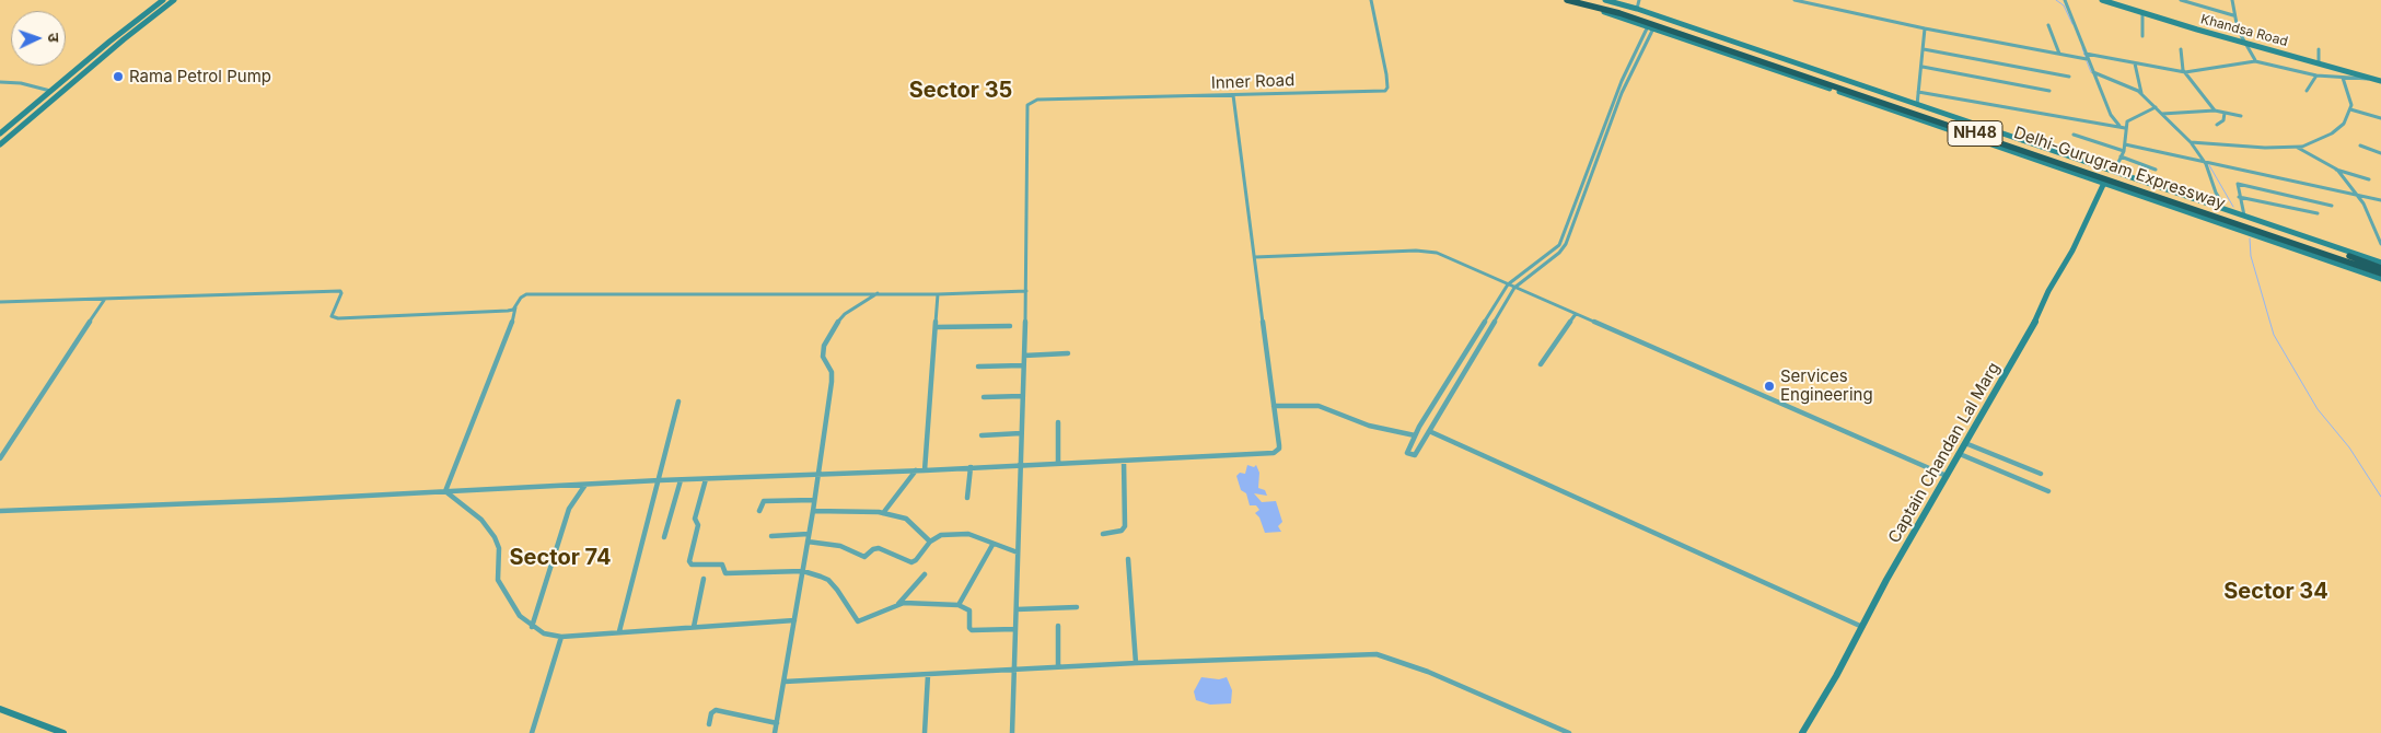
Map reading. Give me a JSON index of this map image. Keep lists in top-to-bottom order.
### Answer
{
  "streets": {
    "highway": ["NH48", "Delhi-Gurugram Expressway"],
    "main road": ["Khandsa Road", "Captain Chandan Lal Marg"],
    "street": ["Inner Road"]
  },
  "districts": ["Sector 35", "Sector 74", "Sector 34"],
  "places": ["Rama Petrol Pump", "Services Engineering"],
  "north": "right"
}
